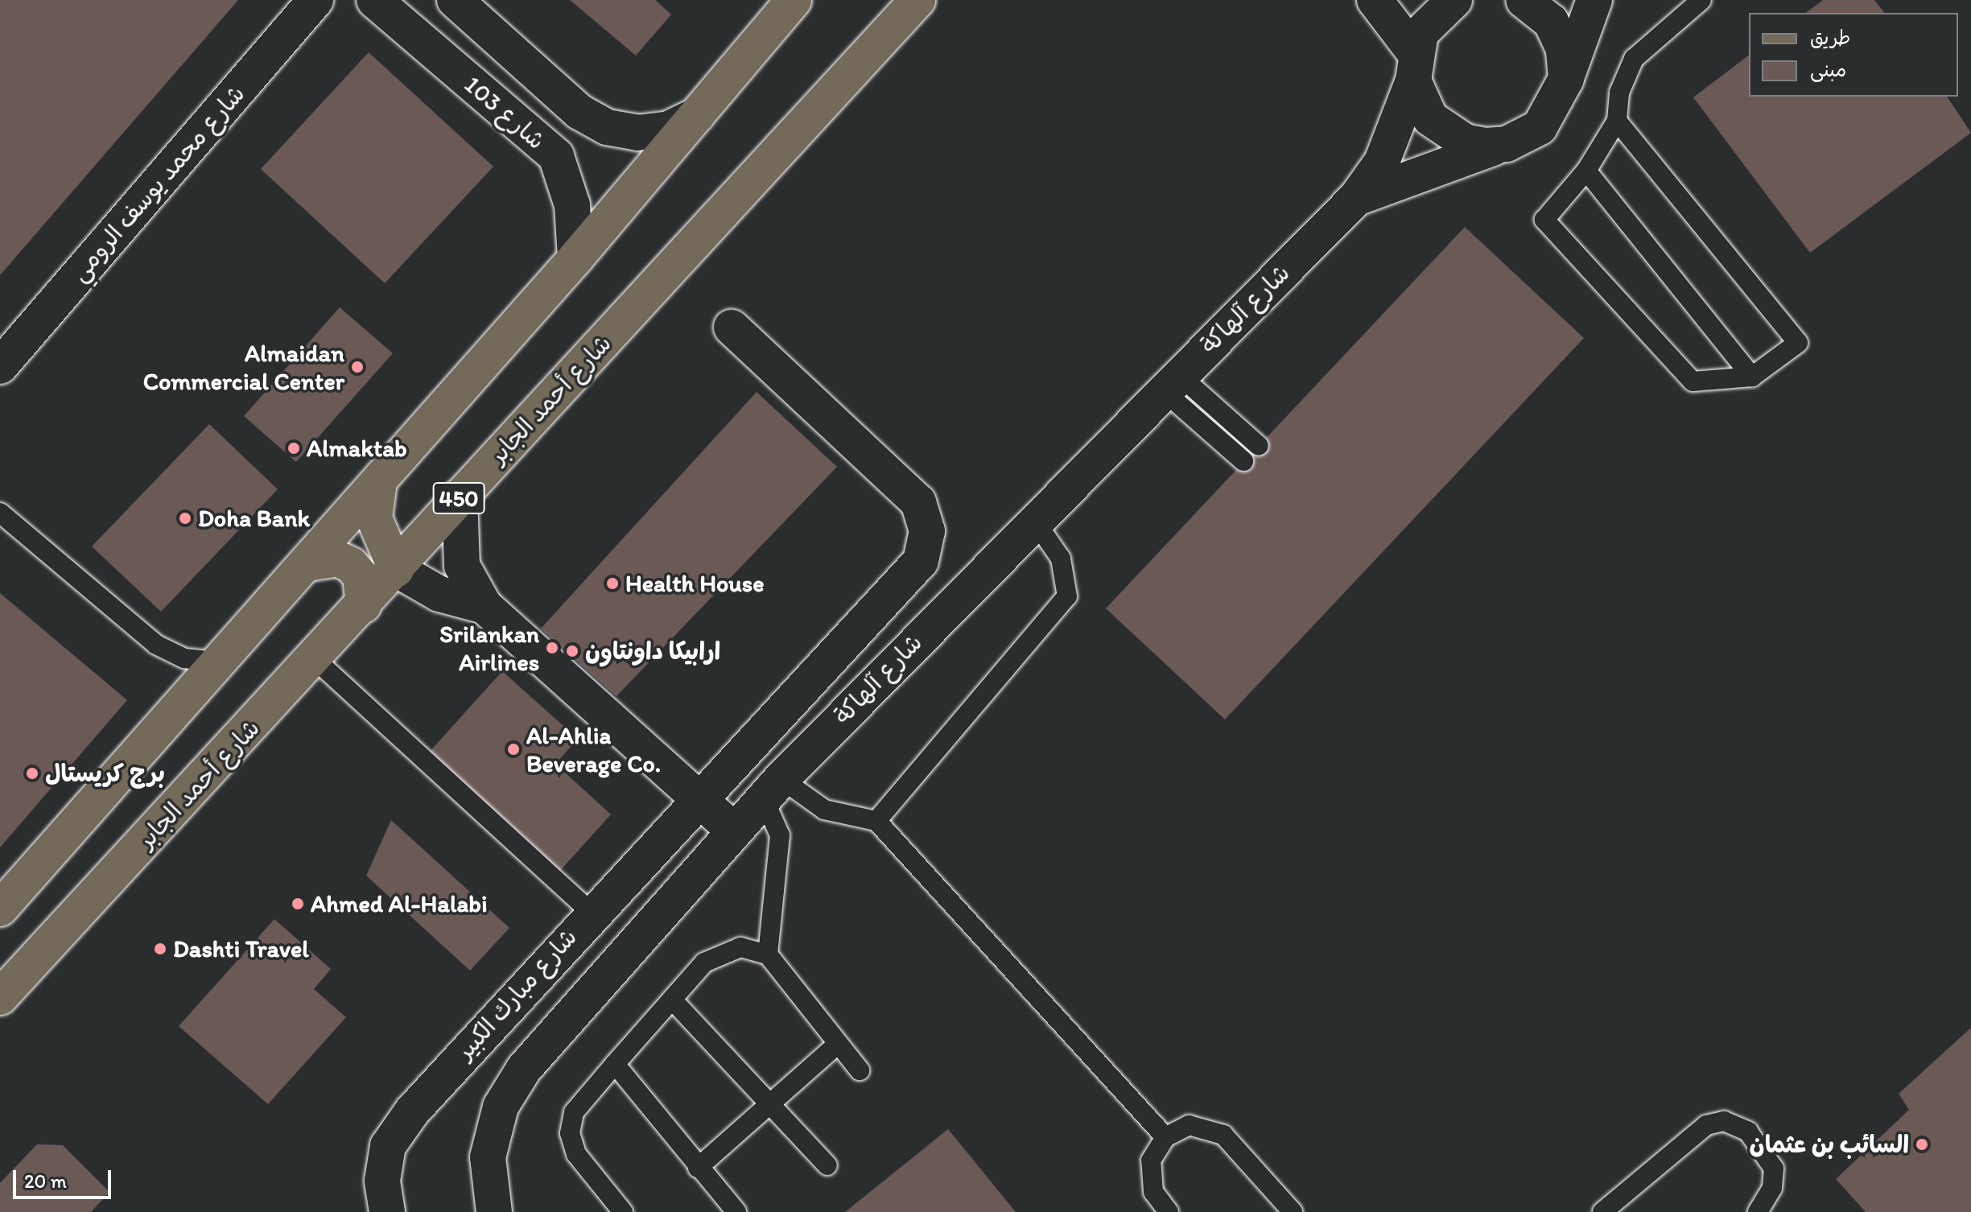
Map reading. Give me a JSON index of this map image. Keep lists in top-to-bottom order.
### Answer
{
  "streets": {
    "main road": ["شارع أحمد الجابر", "450"],
    "street": [
      "شارع 103",
      "شارع محمد يوسف الرومي",
      "شارع آلهاكة",
      "شارع مبارك الكبير"
    ]
  },
  "places": [
    "Almaidan Commercial Center",
    "Almaktab",
    "Doha Bank",
    "Health House",
    "Srilankan Airlines",
    "ارابيكا داونتاون",
    "Al-Ahlia Beverage Co.",
    "برج كريستال",
    "Ahmed Al-Halabi",
    "Dashti Travel",
    "السائب بن عثمان"
  ],
  "legend": ["طريق", "مبنى"],
  "scale_bar": "20 m"
}
